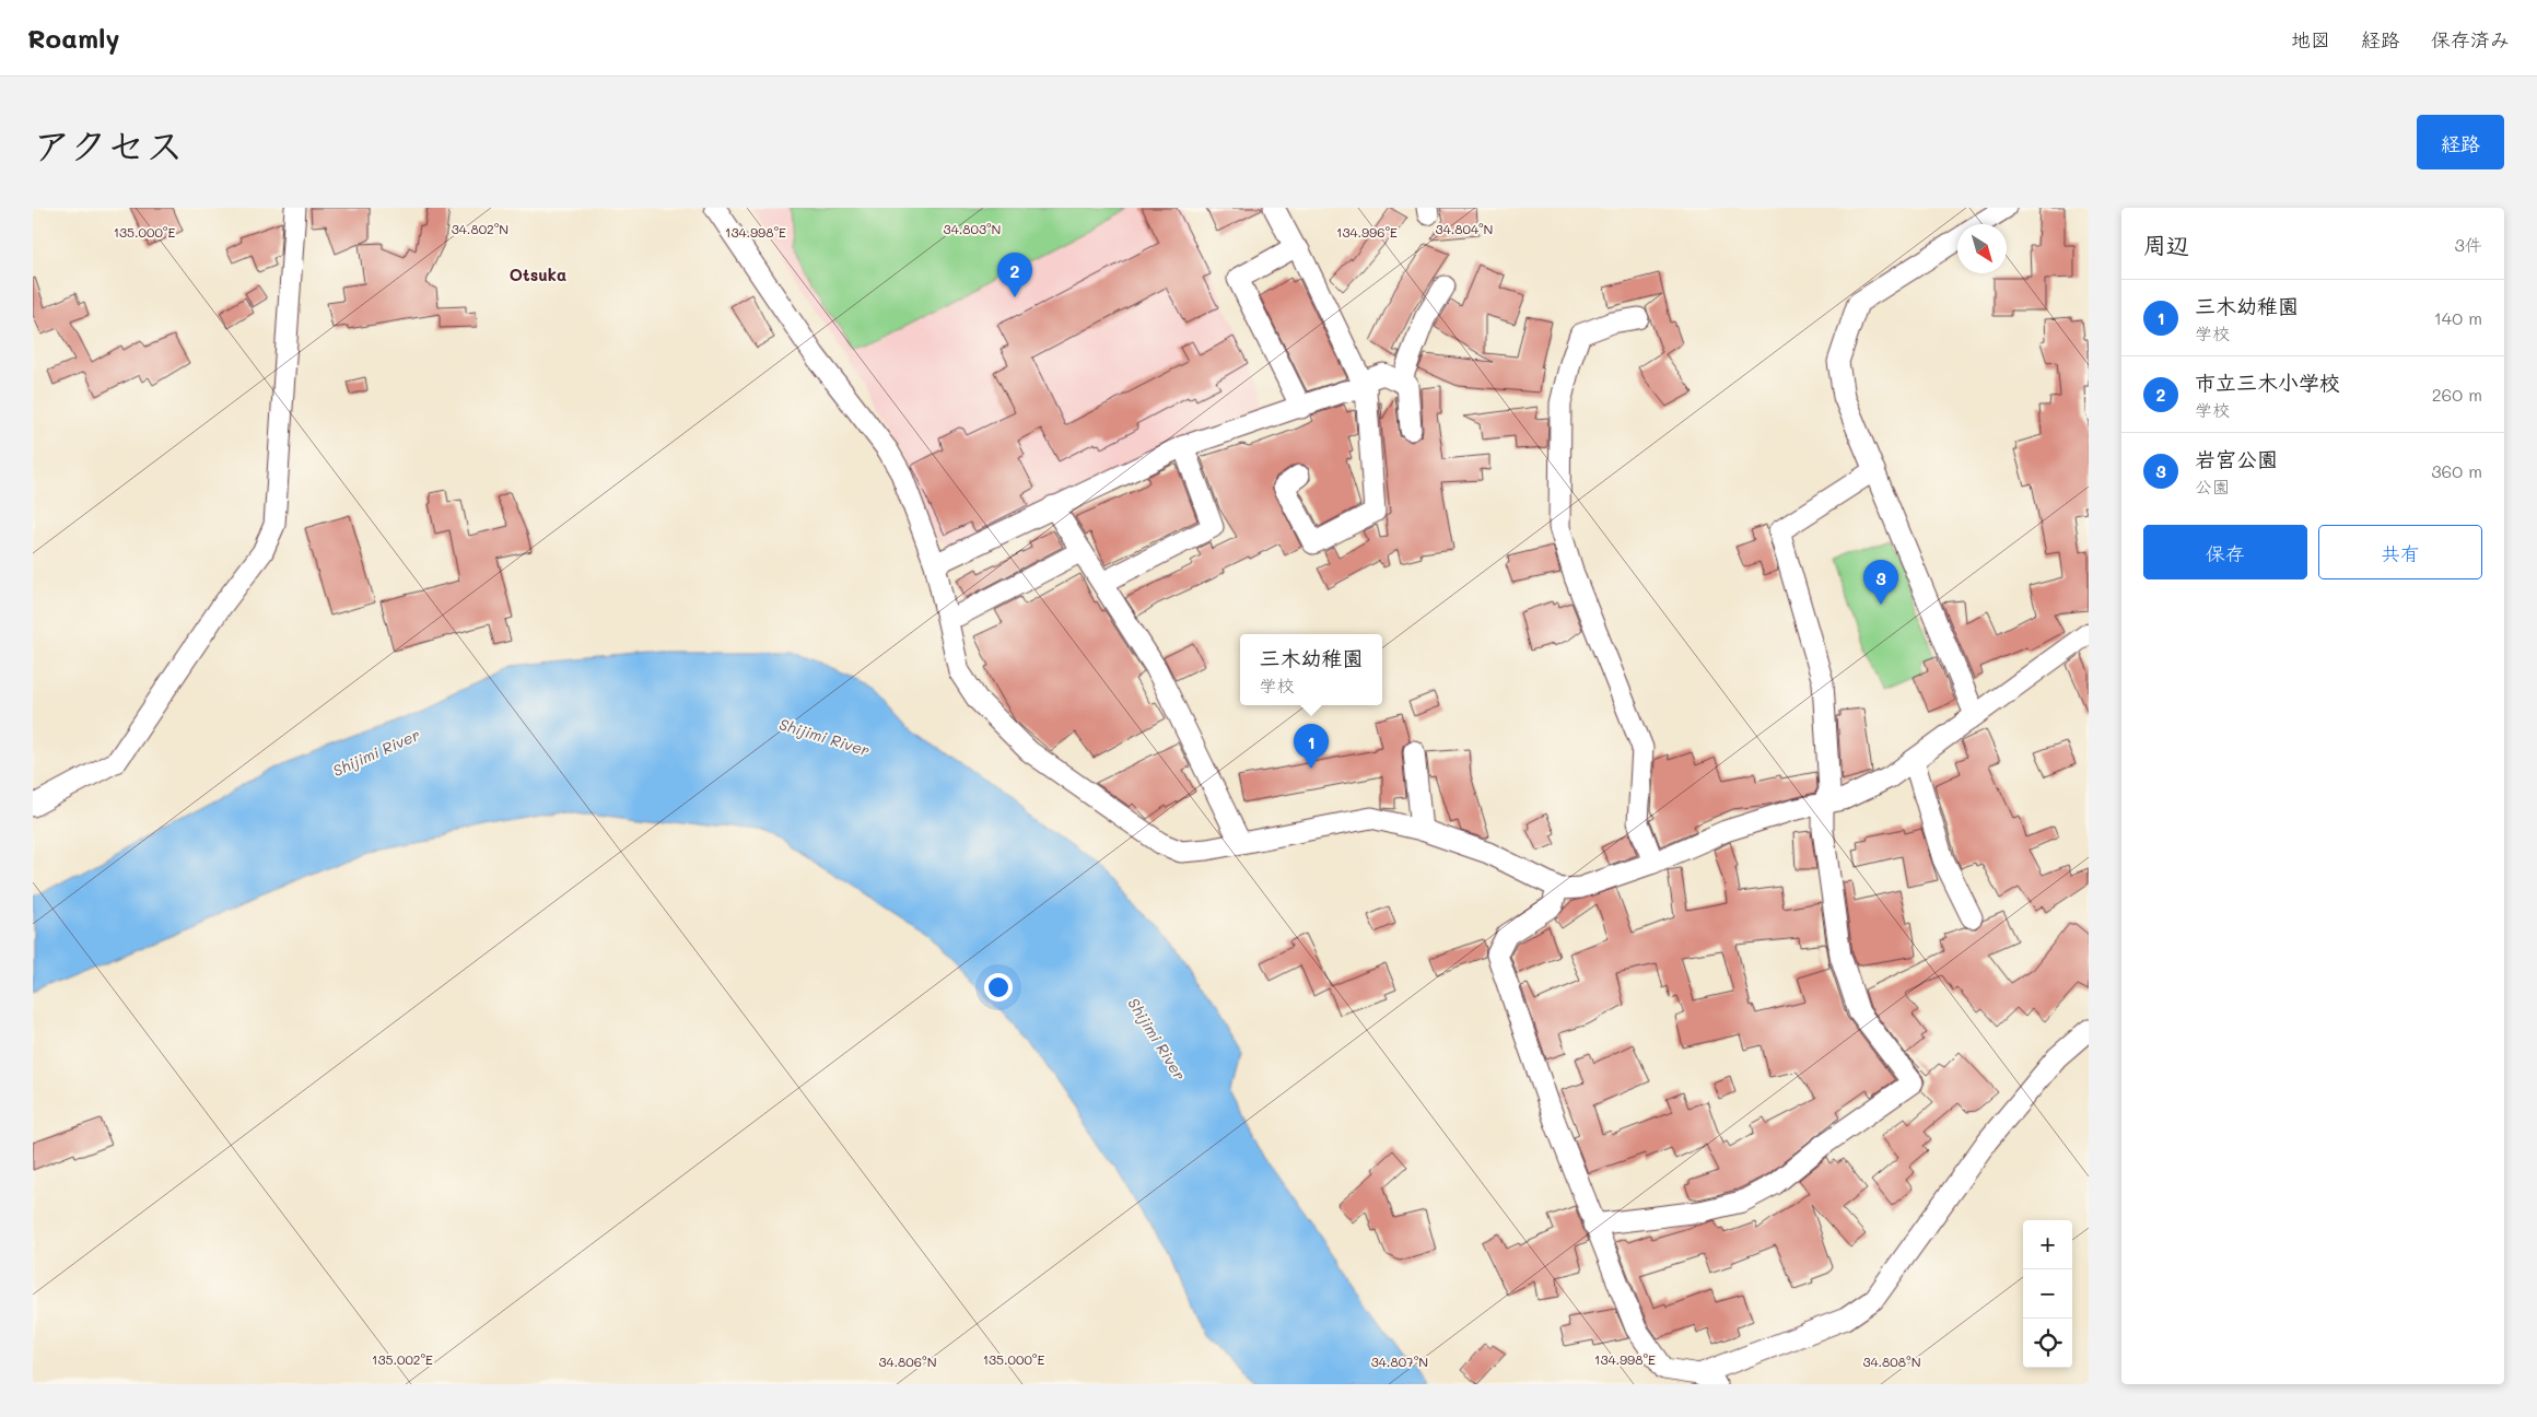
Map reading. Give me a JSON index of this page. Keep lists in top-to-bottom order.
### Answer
{
  "districts": ["Otsuka"],
  "water": ["Shijimi River"],
  "north": "bottom right",
  "page": {
    "header": "Roamly",
    "nav": ["地図", "経路", "保存済み"],
    "title": "アクセス",
    "buttons": [
      "経路",
      ["保存", "共有"]
    ],
    "heading": ["周辺", "3件"],
    "pins": ["2", "3", "1"],
    "list": [
      {
        "mark": "1",
        "name": "三木幼稚園",
        "note": "学校",
        "value": "140 m"
      },
      {
        "mark": "2",
        "name": "市立三木小学校",
        "note": "学校",
        "value": "260 m"
      },
      {
        "mark": "3",
        "name": "岩宮公園",
        "note": "公園",
        "value": "360 m"
      }
    ],
    "popup": ["三木幼稚園", "学校"],
    "map_buttons": ["+", "−"]
  },
  "coordinates": [
    "34.802°N",
    "34.803°N",
    "34.804°N",
    "135.000°E",
    "134.998°E",
    "134.996°E",
    "135.002°E",
    "34.806°N",
    "34.807°N",
    "34.808°N"
  ]
}
